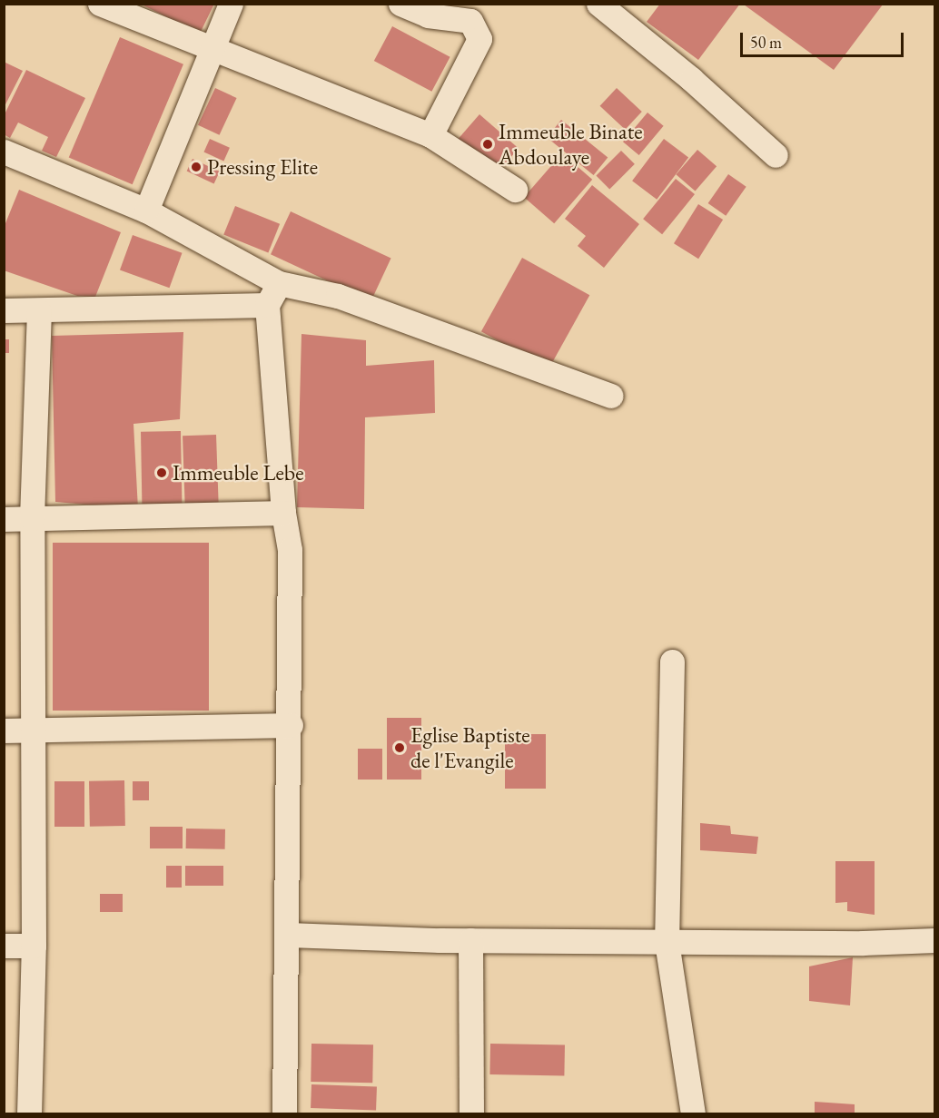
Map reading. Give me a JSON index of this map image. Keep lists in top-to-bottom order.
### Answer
{
  "places": [
    "Immeuble Binate Abdoulaye",
    "Pressing Elite",
    "Immeuble Lebe",
    "Eglise Baptiste de l'Evangile"
  ],
  "scale_bar": "50 m"
}
